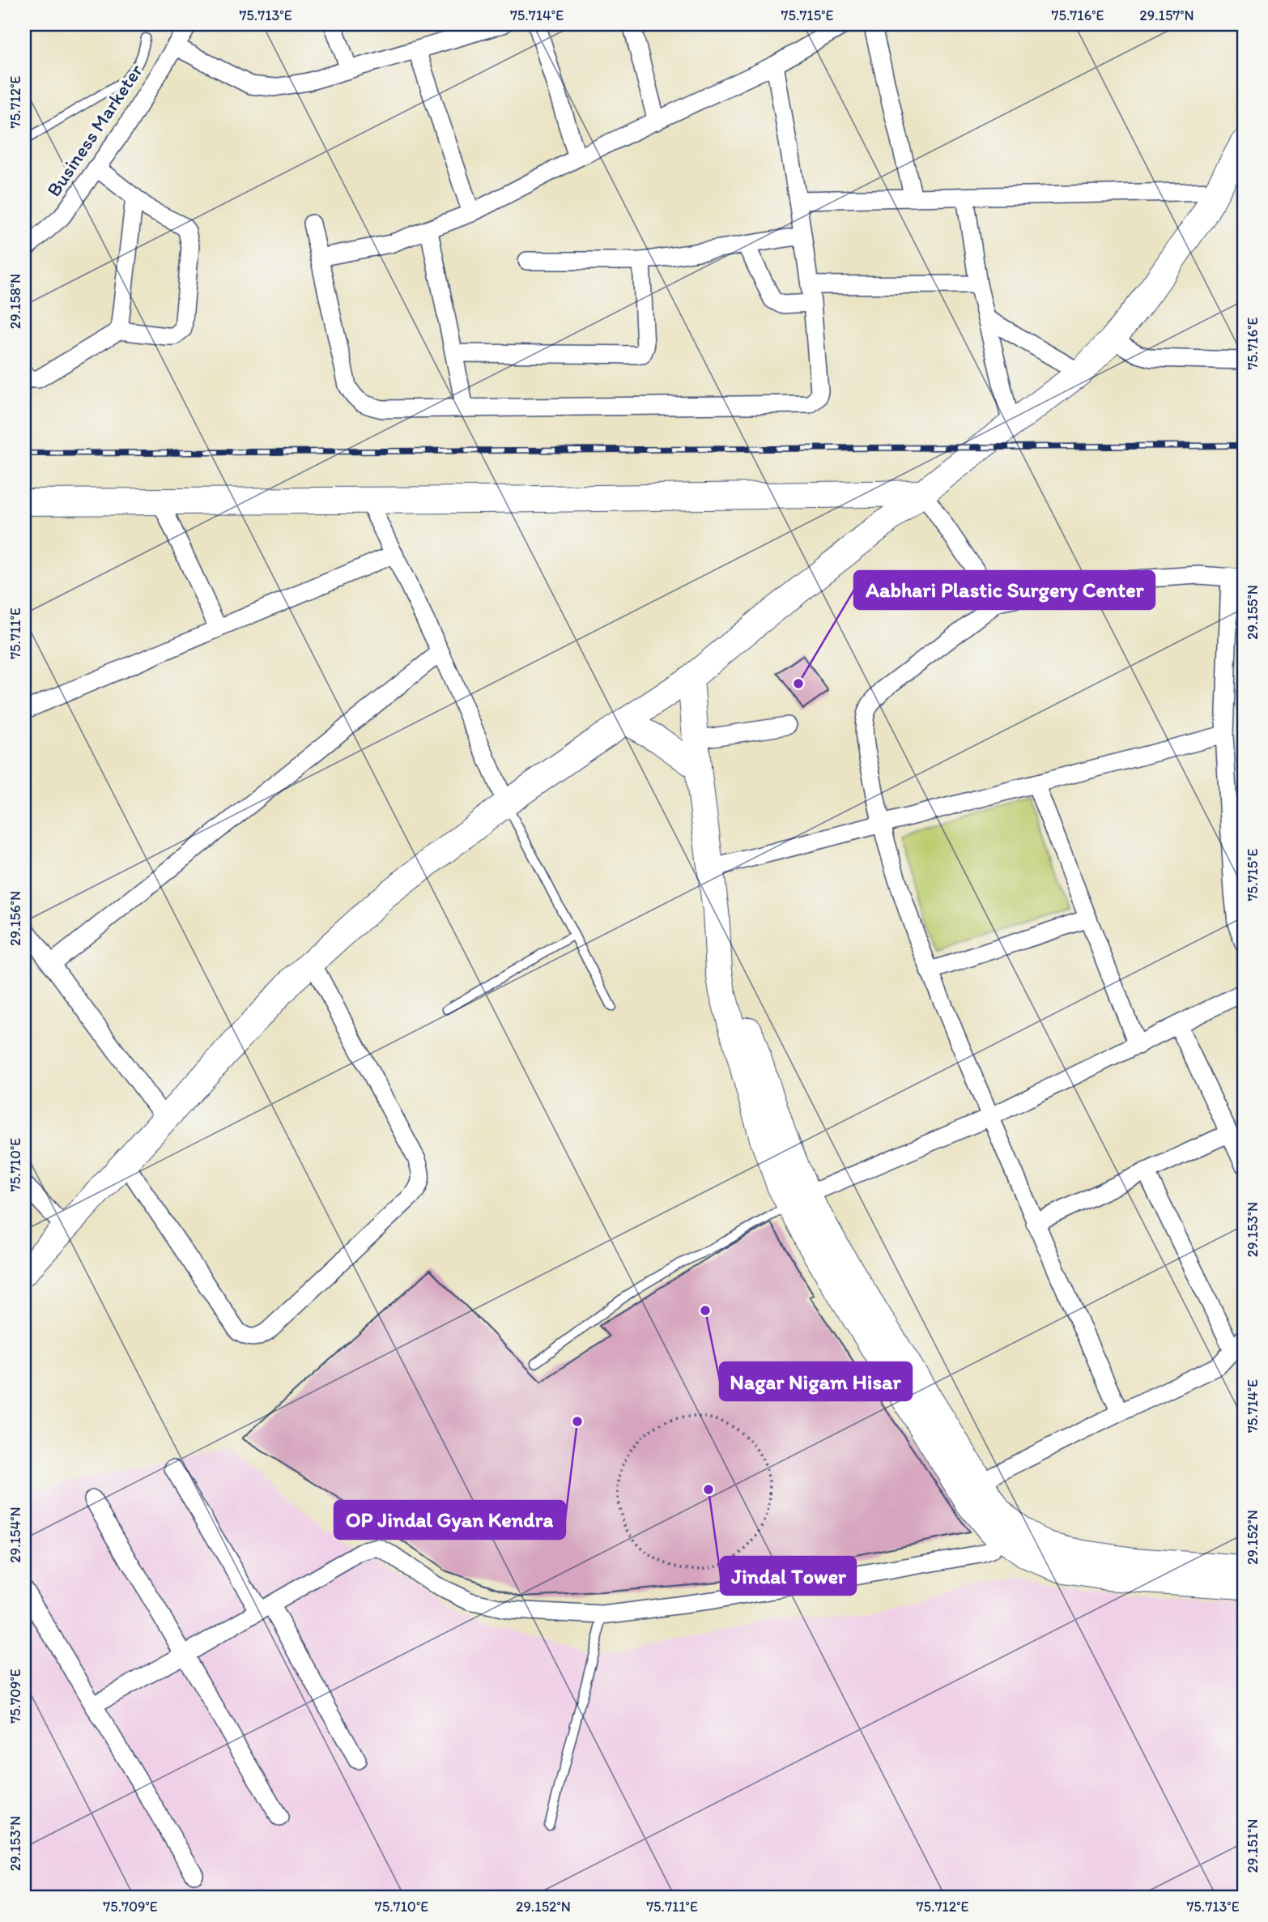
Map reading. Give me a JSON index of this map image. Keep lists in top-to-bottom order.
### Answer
{
  "streets": {
    "street": ["Business Marketer"]
  },
  "places": [
    "Aabhari Plastic Surgery Center",
    "Nagar Nigam Hisar",
    "OP Jindal Gyan Kendra",
    "Jindal Tower"
  ],
  "coordinates": [
    "75.713°E",
    "75.714°E",
    "75.715°E",
    "75.716°E",
    "29.157°N",
    "75.712°E",
    "29.158°N",
    "29.155°N",
    "75.711°E",
    "29.156°N",
    "75.710°E",
    "29.153°N",
    "29.154°N",
    "29.152°N",
    "75.709°E",
    "29.151°N"
  ]
}
